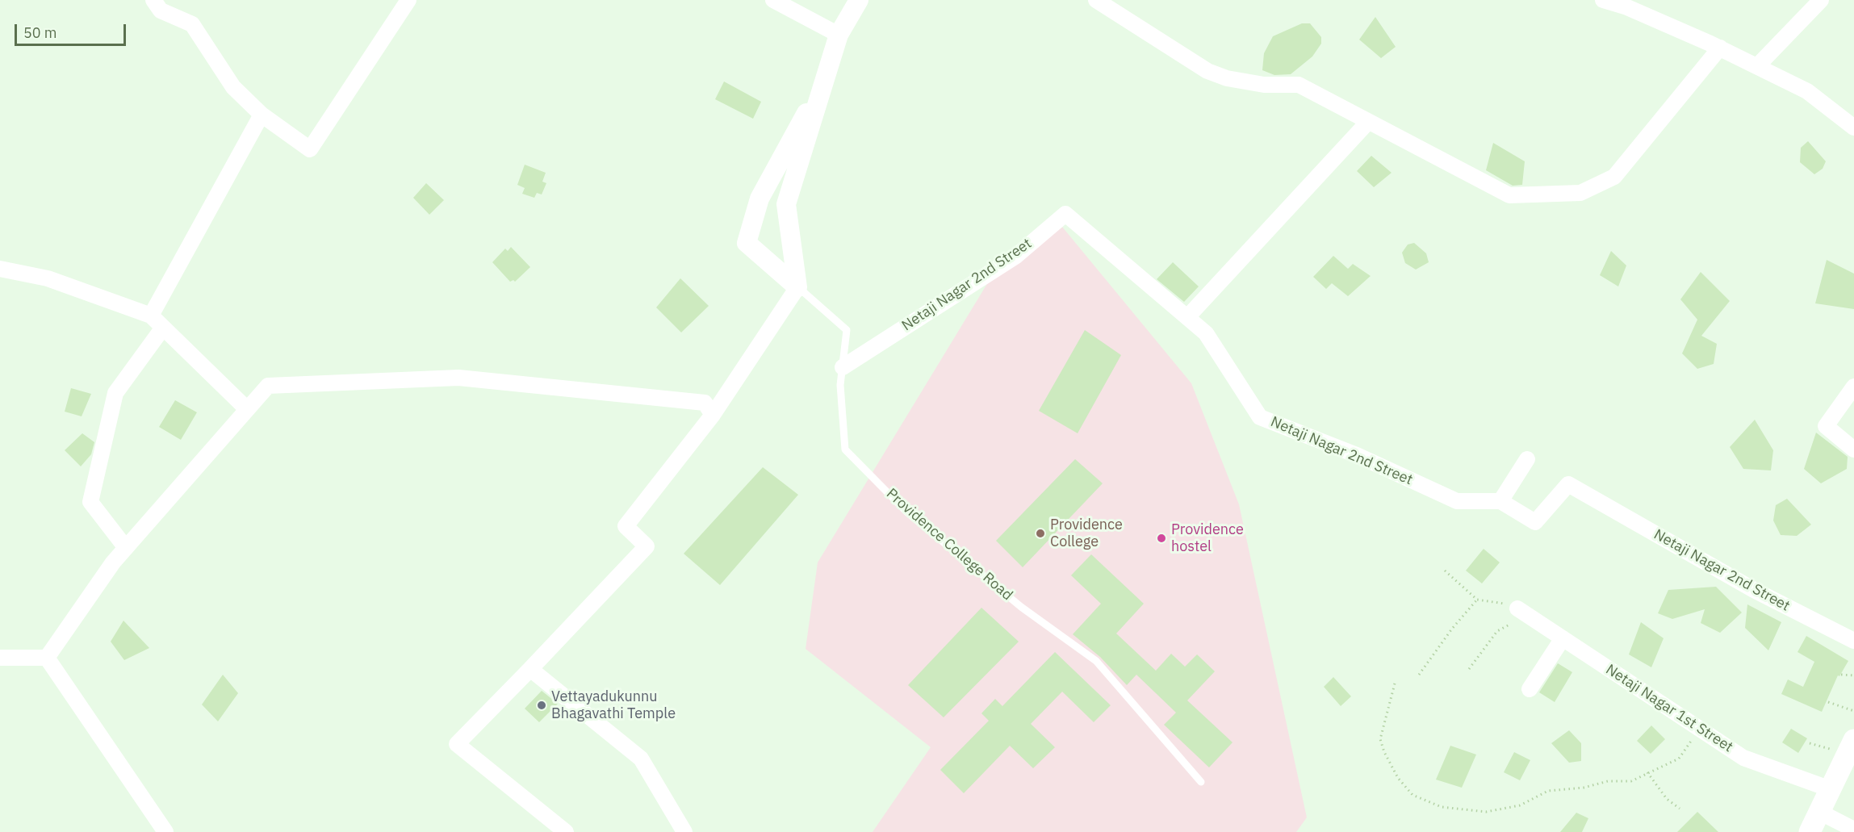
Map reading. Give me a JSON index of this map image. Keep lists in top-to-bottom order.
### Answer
{
  "streets": {
    "street": ["Netaji Nagar 2nd Street", "Providence College Road", "Netaji Nagar 1st Street"]
  },
  "crossings": [
    ["Netaji Nagar 2nd Street", "Providence College Road"]
  ],
  "places": ["Providence College", "Providence hostel", "Vettayadukunnu Bhagavathi Temple"],
  "scale_bar": "50 m"
}
